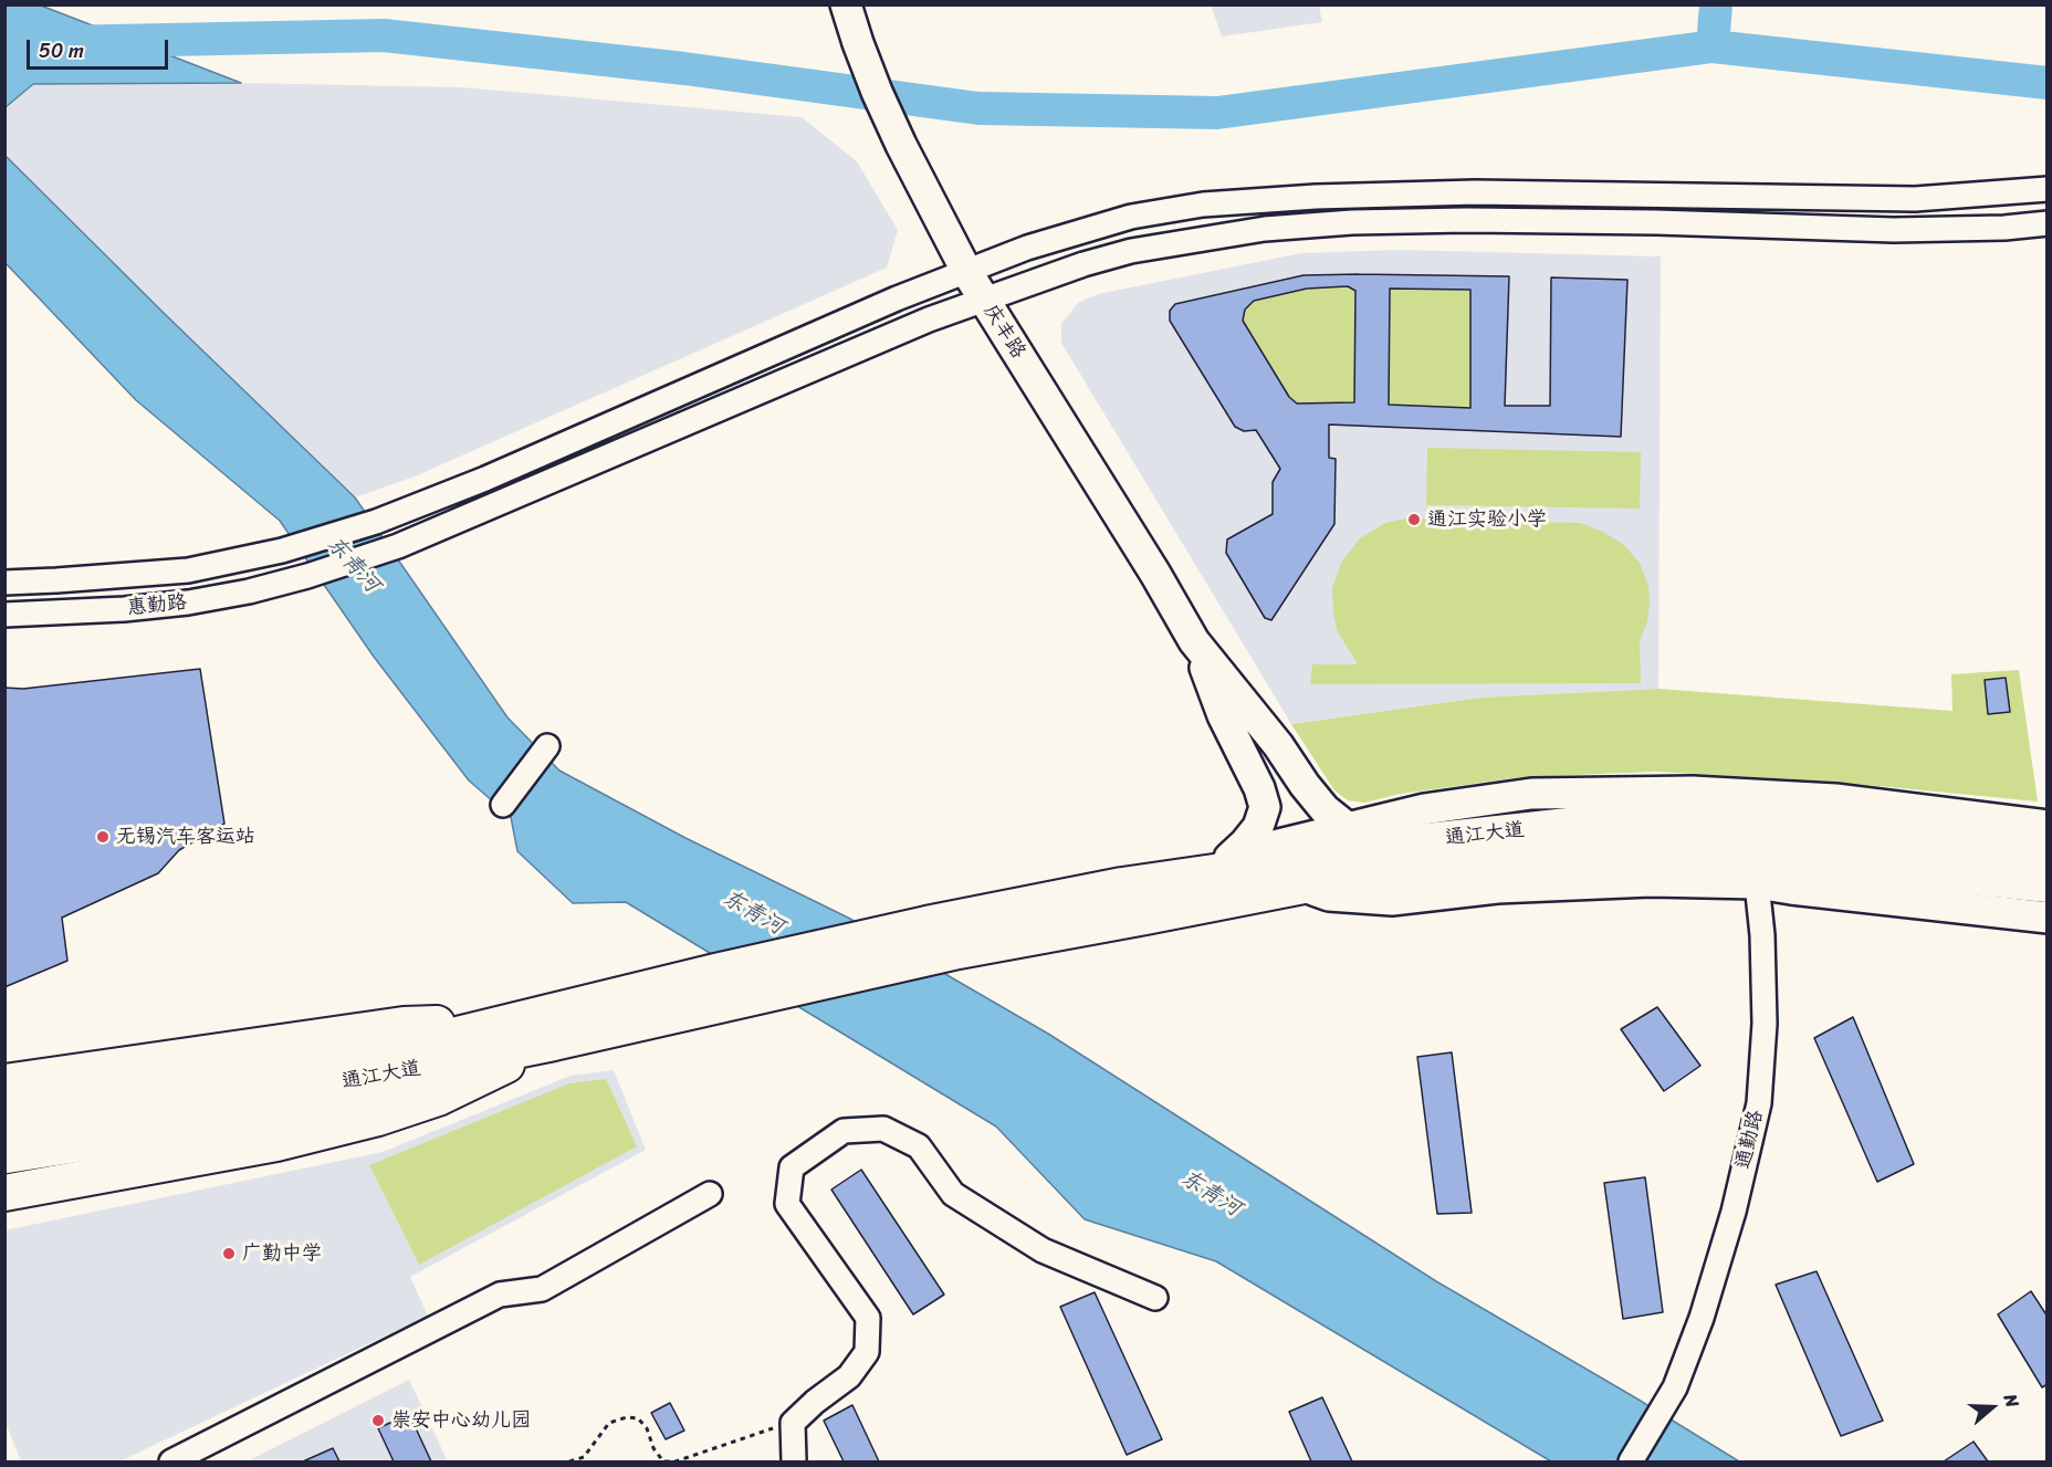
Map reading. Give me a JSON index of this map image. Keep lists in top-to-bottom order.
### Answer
{
  "streets": {
    "highway": ["通江大道"],
    "main road": ["庆丰路"],
    "street": ["惠勤路", "通勤路"]
  },
  "crossings": [
    ["庆丰路", "惠勤路"]
  ],
  "water": ["东青河"],
  "places": [
    "通江实验小学",
    "无锡汽车客运站",
    "广勤中学",
    "崇安中心幼儿园"
  ],
  "scale_bar": "50 m",
  "north": "right"
}
